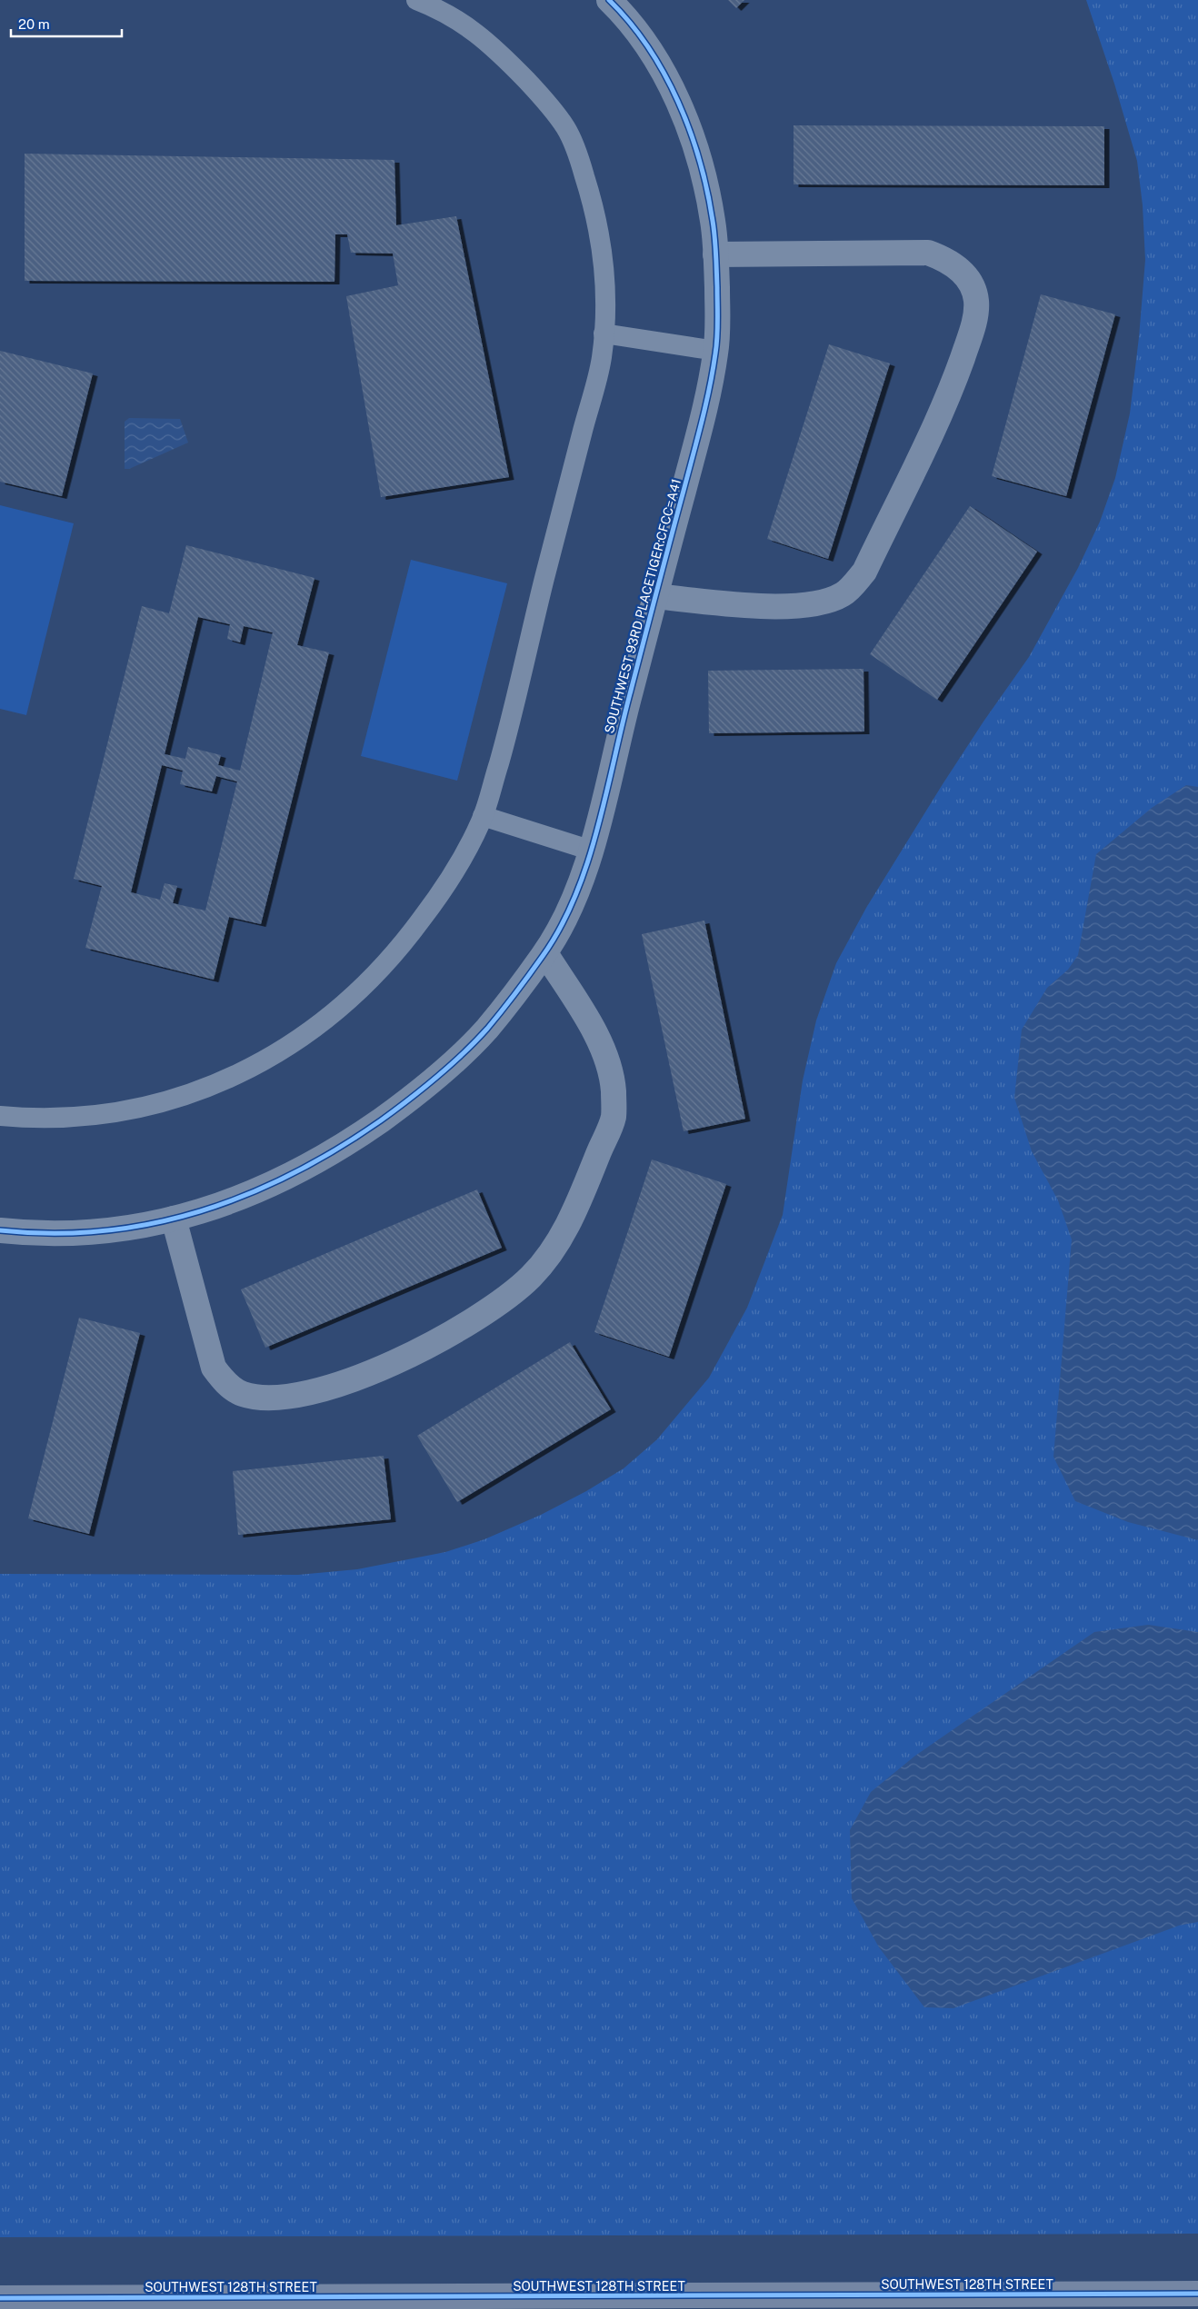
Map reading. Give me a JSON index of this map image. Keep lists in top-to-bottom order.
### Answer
{
  "streets": {
    "street": ["SOUTHWEST 93RD PLACETIGER:CFCC=A41", "SOUTHWEST 128TH STREET"]
  },
  "scale_bar": "20 m"
}
